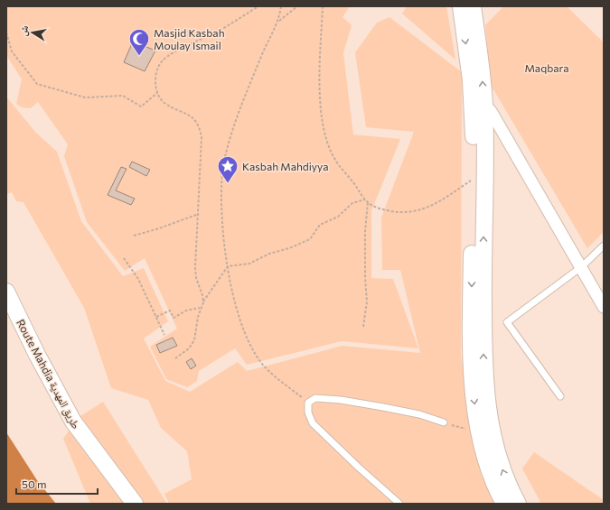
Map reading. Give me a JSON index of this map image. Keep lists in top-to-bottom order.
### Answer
{
  "streets": {
    "street": ["Route Mahdia طريق المهدية"]
  },
  "parks": ["Maqbara"],
  "places": {
    "mosque": ["Masjid Kasbah Moulay Ismail"],
    "place": ["Kasbah Mahdiyya"]
  },
  "scale_bar": "50 m",
  "north": "left"
}
